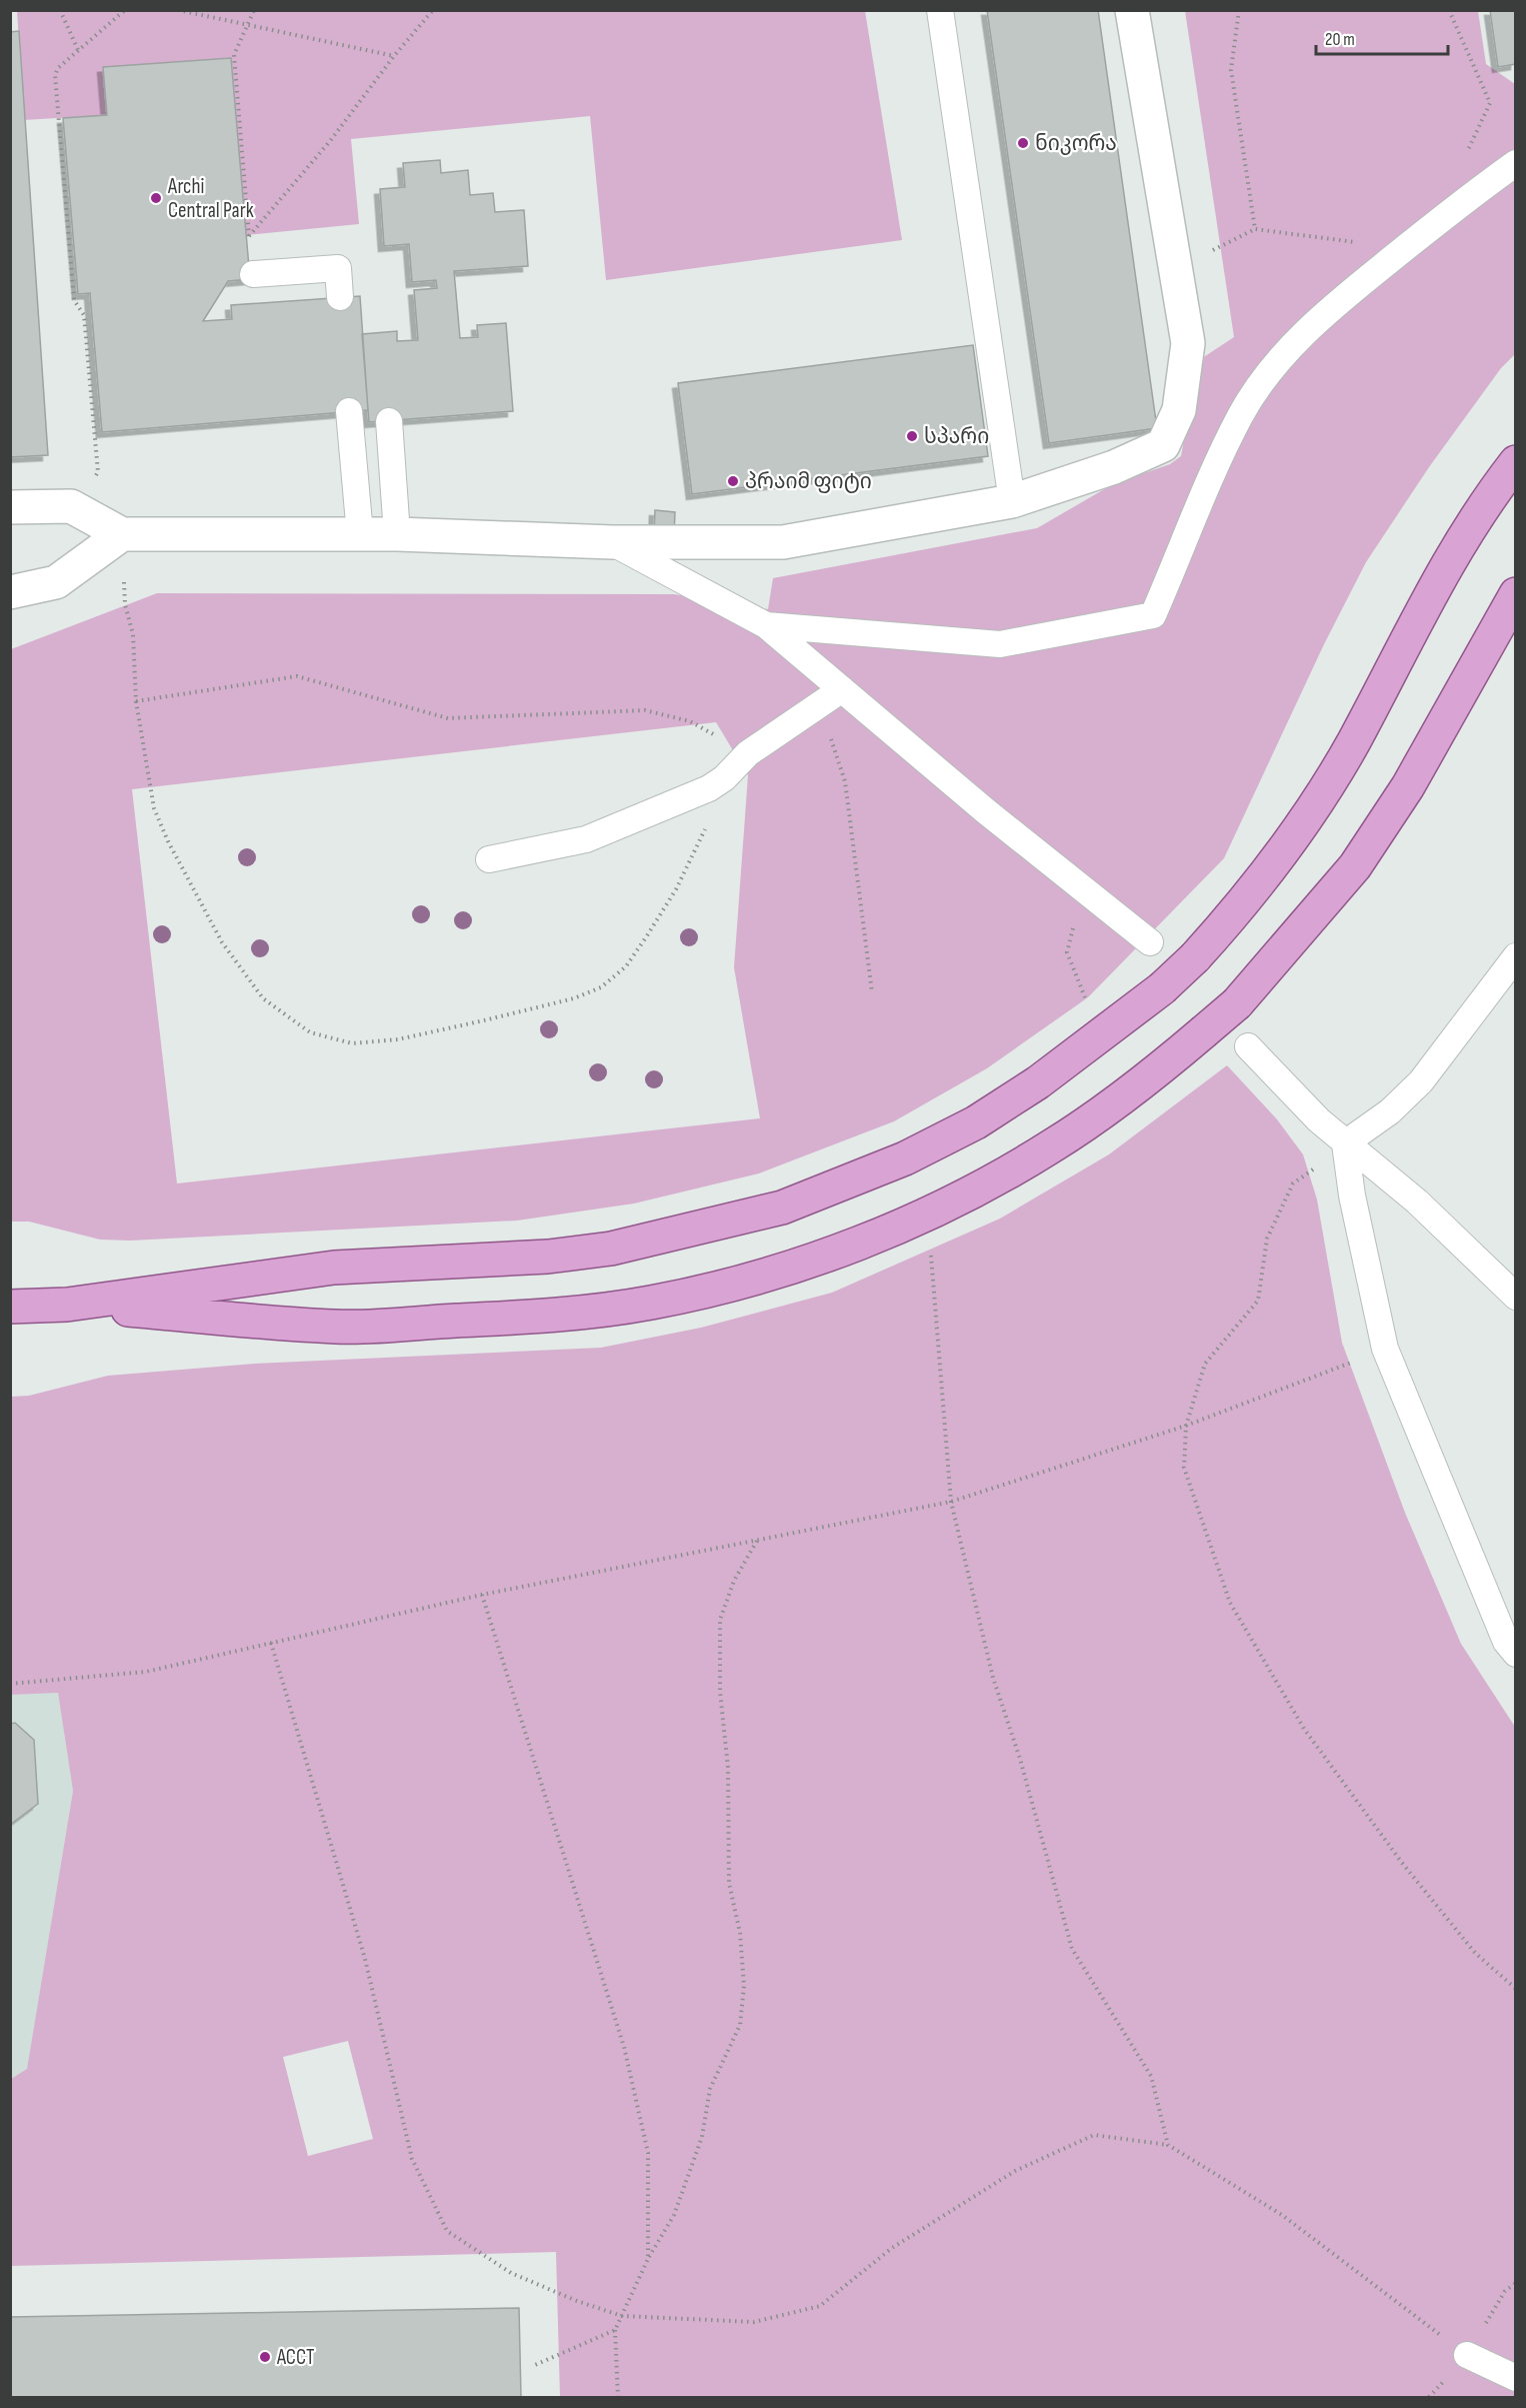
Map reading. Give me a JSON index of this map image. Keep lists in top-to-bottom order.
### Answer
{
  "places": [
    "ნიკორა",
    "Archi Central Park",
    "სპარი",
    "პრაიმ ფიტი",
    "ACCT"
  ],
  "scale_bar": "20 m"
}
